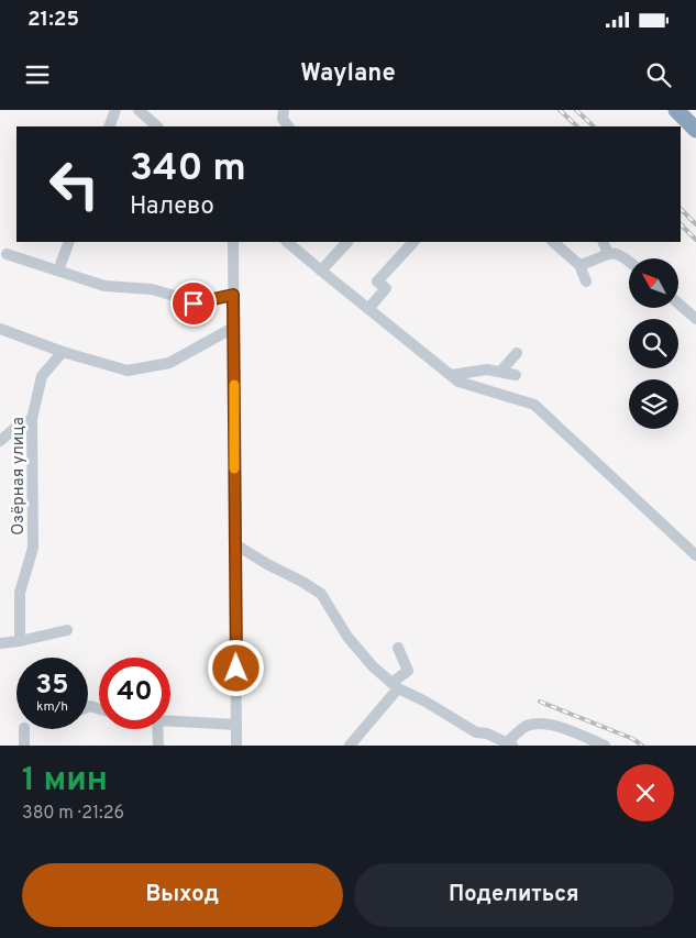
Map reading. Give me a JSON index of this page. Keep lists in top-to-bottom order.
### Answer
{
  "streets": {
    "street": ["Озёрная улица"]
  },
  "north": "top left",
  "page": {
    "status": "21:25",
    "header": "Waylane",
    "turn": ["340 m", "Налево"],
    "speed": "35 km/h",
    "limit": "40",
    "heading": ["1 мин", "380 m · 21:26"],
    "buttons": ["Выход", "Поделиться"]
  }
}
